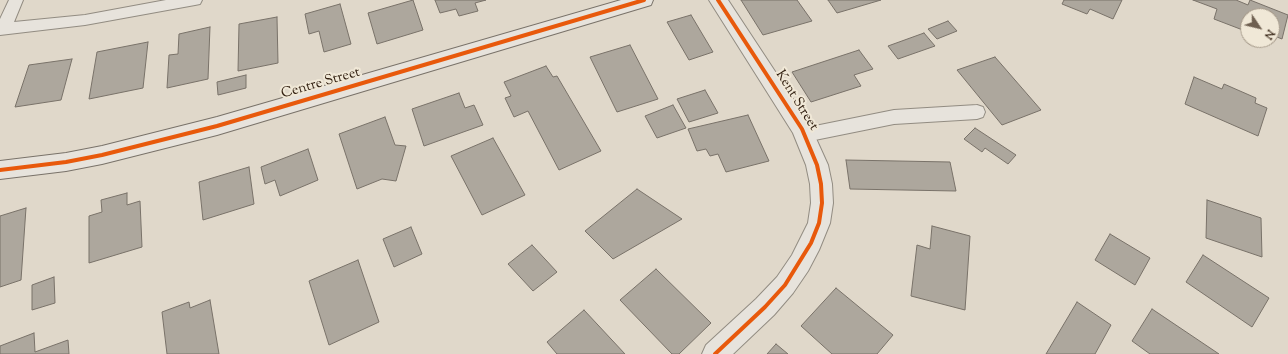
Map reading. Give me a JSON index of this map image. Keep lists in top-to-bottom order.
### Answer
{
  "streets": {
    "main road": ["Centre Street", "Kent Street"]
  },
  "north": "bottom right"
}
